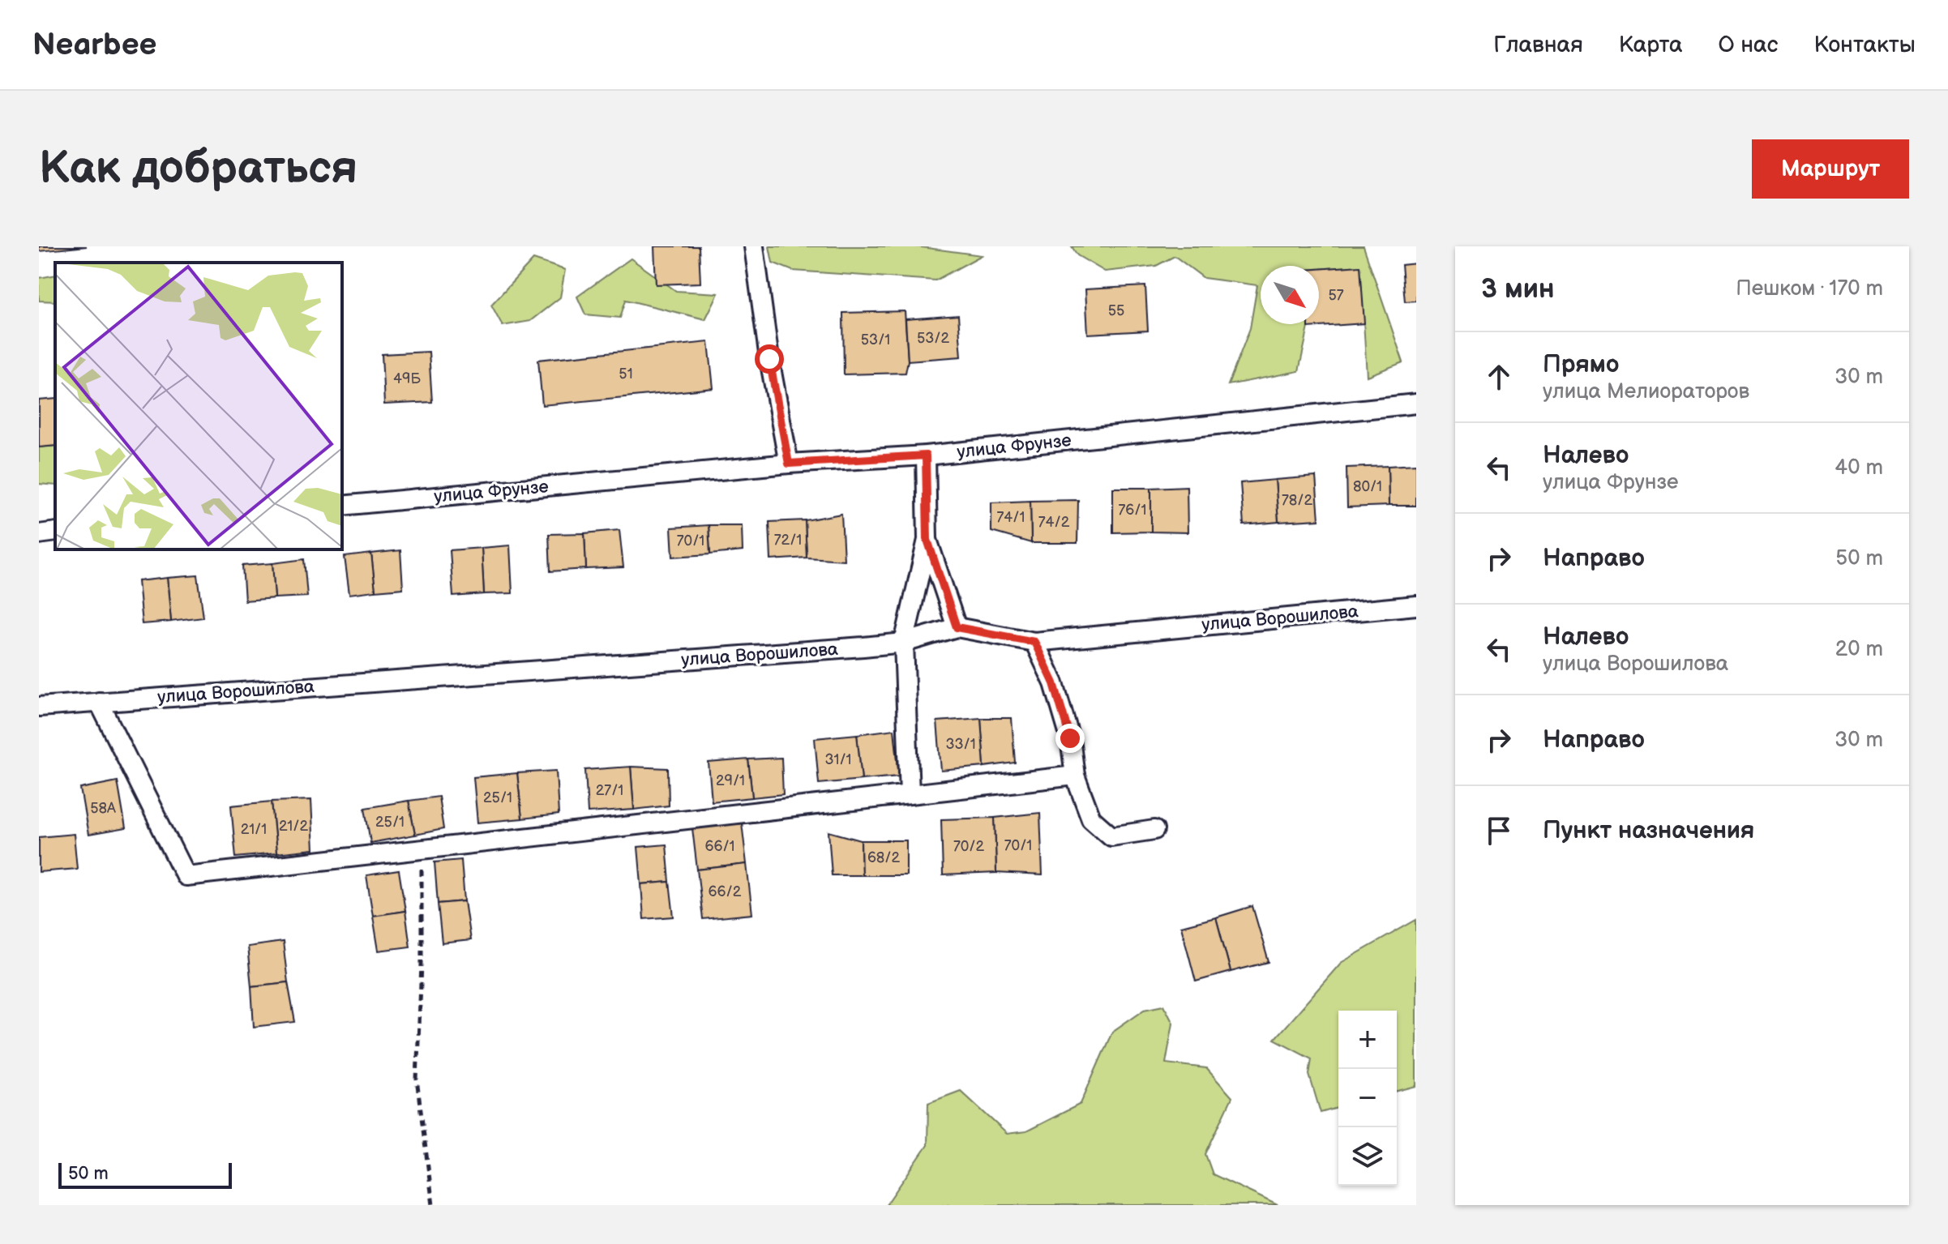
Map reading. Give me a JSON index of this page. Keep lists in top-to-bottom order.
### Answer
{
  "streets": {
    "street": ["улица Фрунзе", "улица Ворошилова"]
  },
  "house_numbers": [
    "57",
    "55",
    "53/2",
    "53/1",
    "51",
    "49Б",
    "80/1",
    "78/2",
    "76/1",
    "74/1",
    "74/2",
    "72/1",
    "70/1",
    "33/1",
    "31/1",
    "29/1",
    "27/1",
    "25/1",
    "58А",
    "25/1",
    "21/2",
    "21/1",
    "70/1",
    "66/1",
    "70/2",
    "68/2",
    "66/2"
  ],
  "scale_bar": "50 m",
  "north": "bottom right",
  "page": {
    "header": "Nearbee",
    "nav": [
      "Главная",
      "Карта",
      "О нас",
      "Контакты"
    ],
    "buttons": "Маршрут",
    "title": "Как добраться",
    "heading": ["3 мин", "Пешком · 170 m"],
    "list": [
      ["Прямо", "улица Мелиораторов", "30 m"],
      ["Налево", "улица Фрунзе", "40 m"],
      ["Направо", "50 m"],
      ["Налево", "улица Ворошилова", "20 m"],
      ["Направо", "30 m"],
      "Пункт назначения"
    ],
    "map_buttons": ["+", "−"],
    "scale": "50 m"
  }
}
